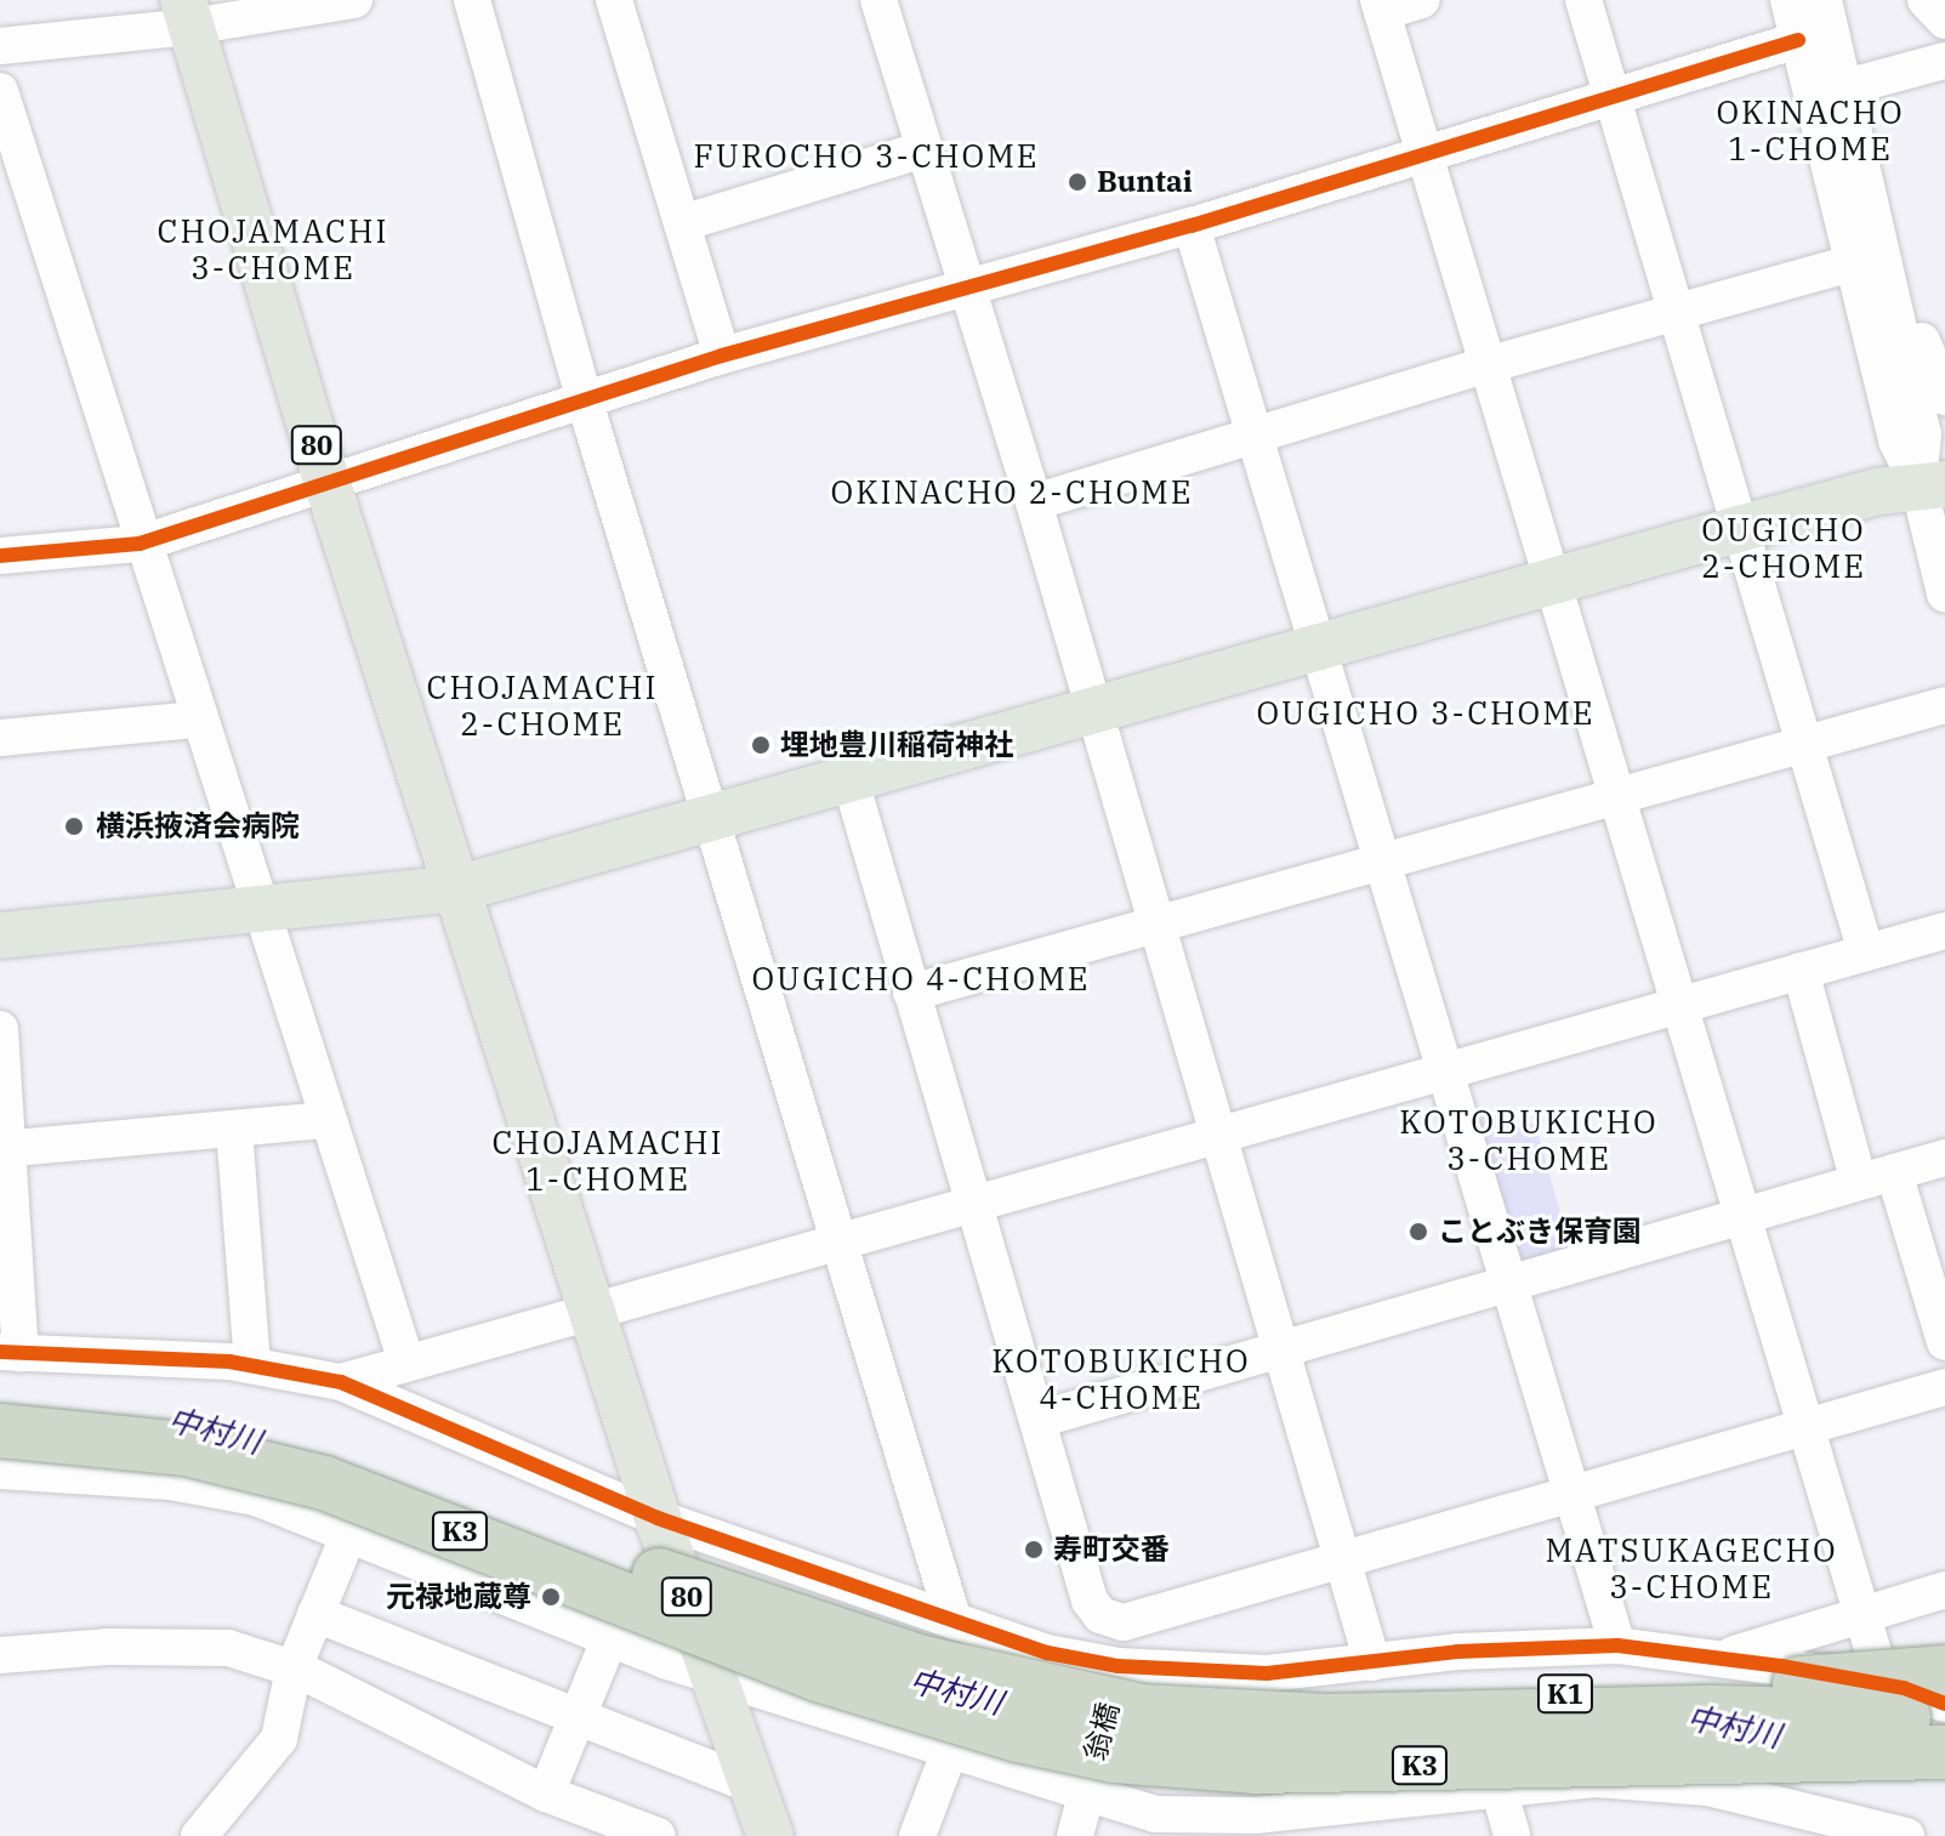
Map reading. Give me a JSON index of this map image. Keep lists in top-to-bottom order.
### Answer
{
  "streets": {
    "highway": ["K3", "K1"],
    "main road": ["80"],
    "street": ["翁橋"]
  },
  "crossings": [
    ["K3", "K1"]
  ],
  "districts": [
    "OKINACHO 1-CHOME",
    "FUROCHO 3-CHOME",
    "CHOJAMACHI 3-CHOME",
    "OKINACHO 2-CHOME",
    "OUGICHO 2-CHOME",
    "CHOJAMACHI 2-CHOME",
    "OUGICHO 3-CHOME",
    "OUGICHO 4-CHOME",
    "KOTOBUKICHO 3-CHOME",
    "CHOJAMACHI 1-CHOME",
    "KOTOBUKICHO 4-CHOME",
    "MATSUKAGECHO 3-CHOME"
  ],
  "water": ["中村川"],
  "places": [
    "Buntai",
    "埋地豊川稲荷神社",
    "横浜掖済会病院",
    "ことぶき保育園",
    "寿町交番",
    "元禄地蔵尊"
  ]
}
